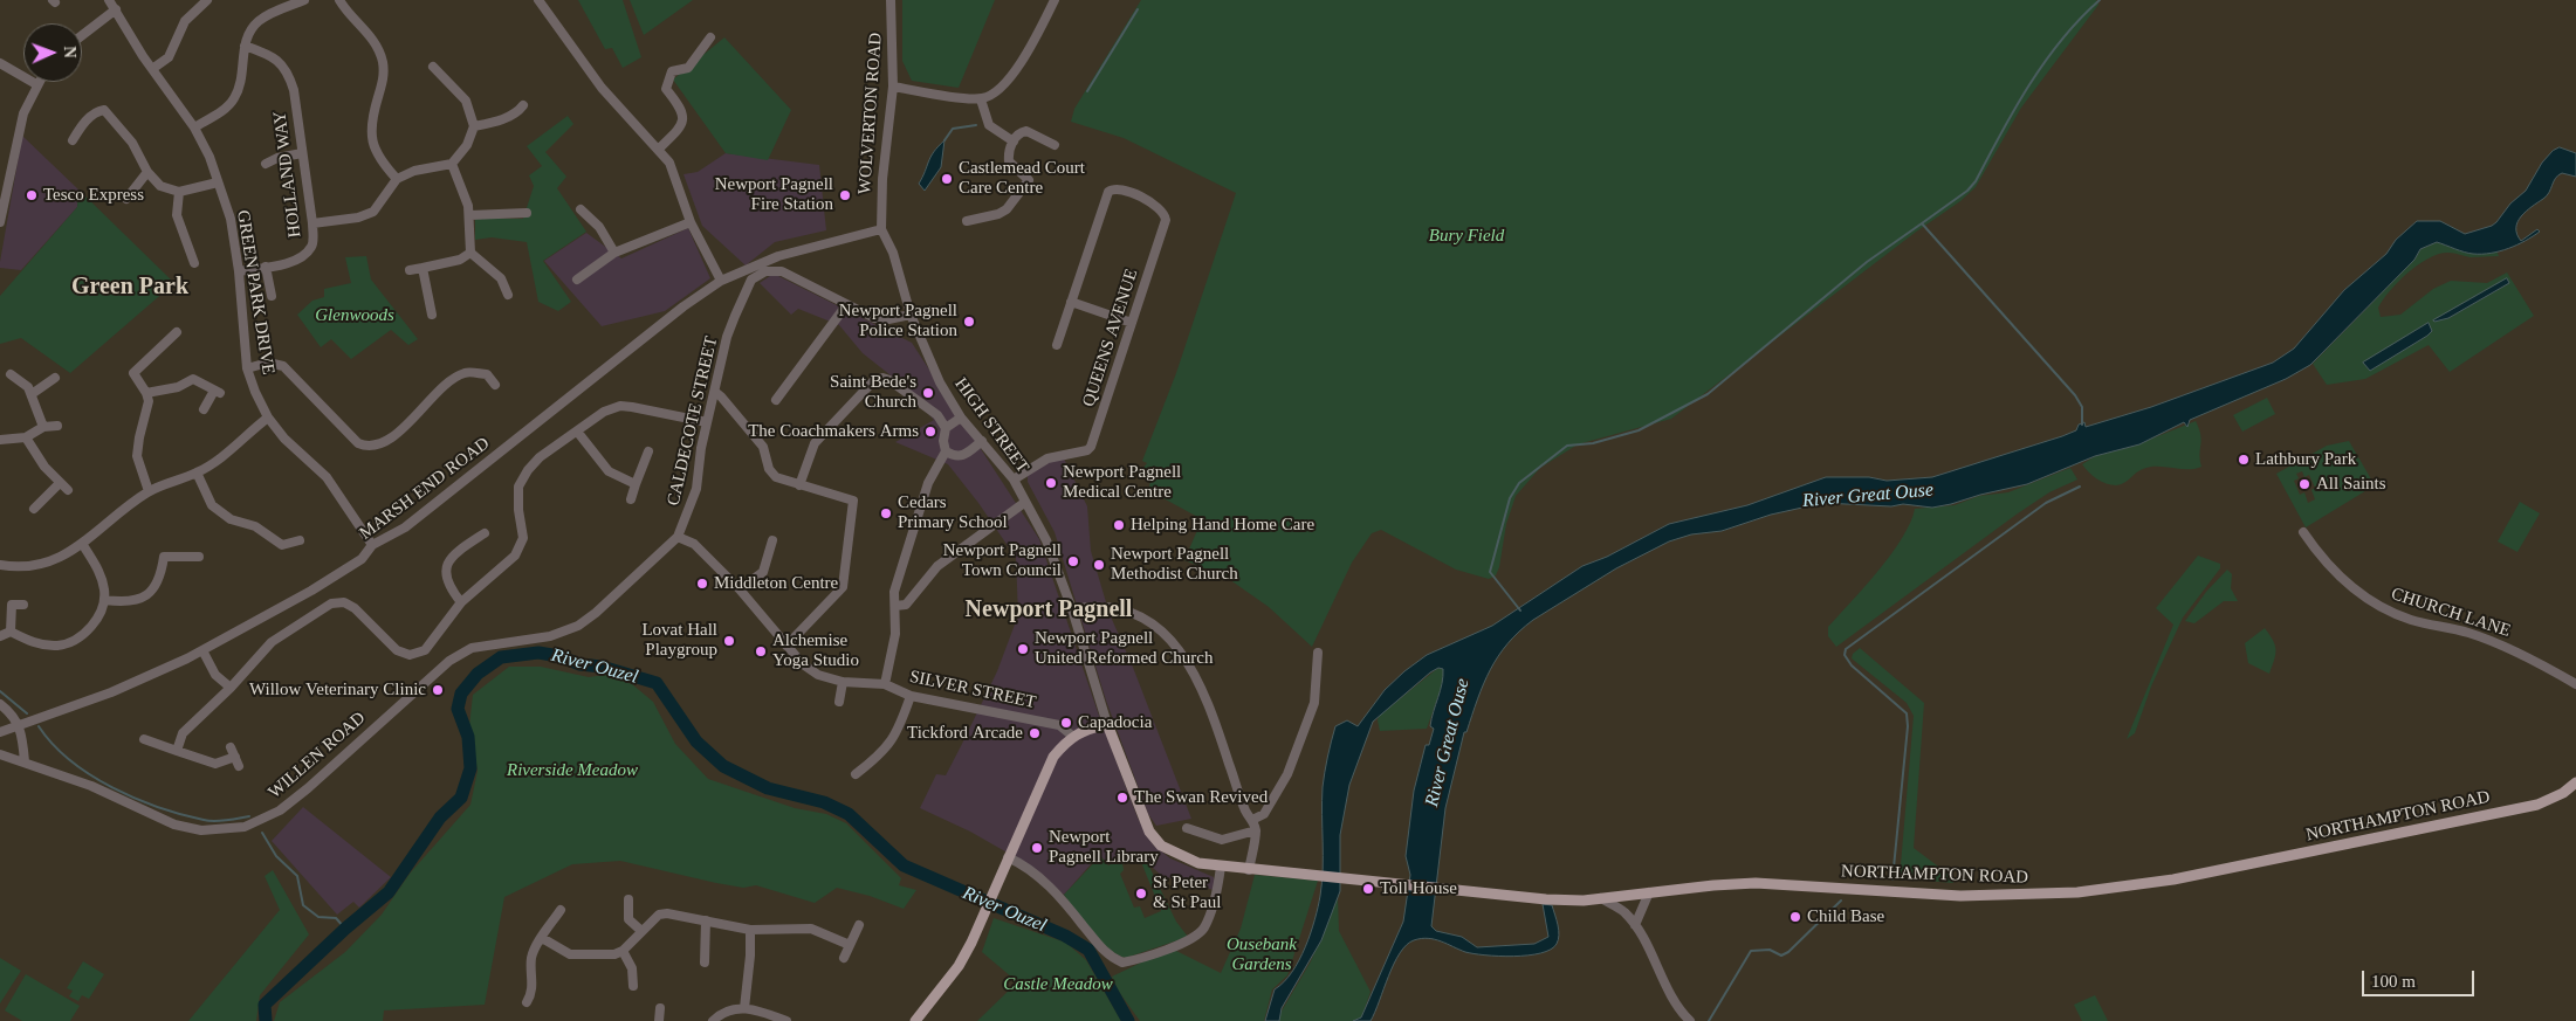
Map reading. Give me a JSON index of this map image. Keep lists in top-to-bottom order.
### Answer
{
  "streets": {
    "main road": ["HIGH STREET", "NORTHAMPTON ROAD"],
    "street": [
      "WOLVERTON ROAD",
      "HOLLAND WAY",
      "GREEN PARK DRIVE",
      "QUEENS AVENUE",
      "CALDECOTE STREET",
      "MARSH END ROAD",
      "CHURCH LANE",
      "SILVER STREET",
      "WILLEN ROAD"
    ]
  },
  "crossings": [
    ["WOLVERTON ROAD", "HIGH STREET"],
    ["WOLVERTON ROAD", "MARSH END ROAD"],
    ["HOLLAND WAY", "GREEN PARK DRIVE"],
    ["GREEN PARK DRIVE", "MARSH END ROAD"],
    ["QUEENS AVENUE", "HIGH STREET"],
    ["CALDECOTE STREET", "HIGH STREET"],
    ["CALDECOTE STREET", "SILVER STREET"],
    ["CALDECOTE STREET", "WILLEN ROAD"],
    ["HIGH STREET", "MARSH END ROAD"],
    ["HIGH STREET", "NORTHAMPTON ROAD"]
  ],
  "districts": ["Green Park", "Newport Pagnell"],
  "water": ["River Great Ouse", "River Ouzel"],
  "parks": [
    "Bury Field",
    "Glenwoods",
    "Riverside Meadow",
    "Ousebank Gardens",
    "Castle Meadow"
  ],
  "places": [
    "Castlemead Court Care Centre",
    "Tesco Express",
    "Newport Pagnell Fire Station",
    "Newport Pagnell Police Station",
    "Saint Bede's Church",
    "The Coachmakers Arms",
    "Lathbury Park",
    "Newport Pagnell Medical Centre",
    "All Saints",
    "Cedars Primary School",
    "Helping Hand Home Care",
    "Newport Pagnell Town Council",
    "Newport Pagnell Methodist Church",
    "Middleton Centre",
    "Lovat Hall Playgroup",
    "Newport Pagnell United Reformed Church",
    "Alchemise Yoga Studio",
    "Willow Veterinary Clinic",
    "Capadocia",
    "Tickford Arcade",
    "The Swan Revived",
    "Newport Pagnell Library",
    "Toll House",
    "St Peter & St Paul",
    "Child Base"
  ],
  "scale_bar": "100 m",
  "north": "right"
}
